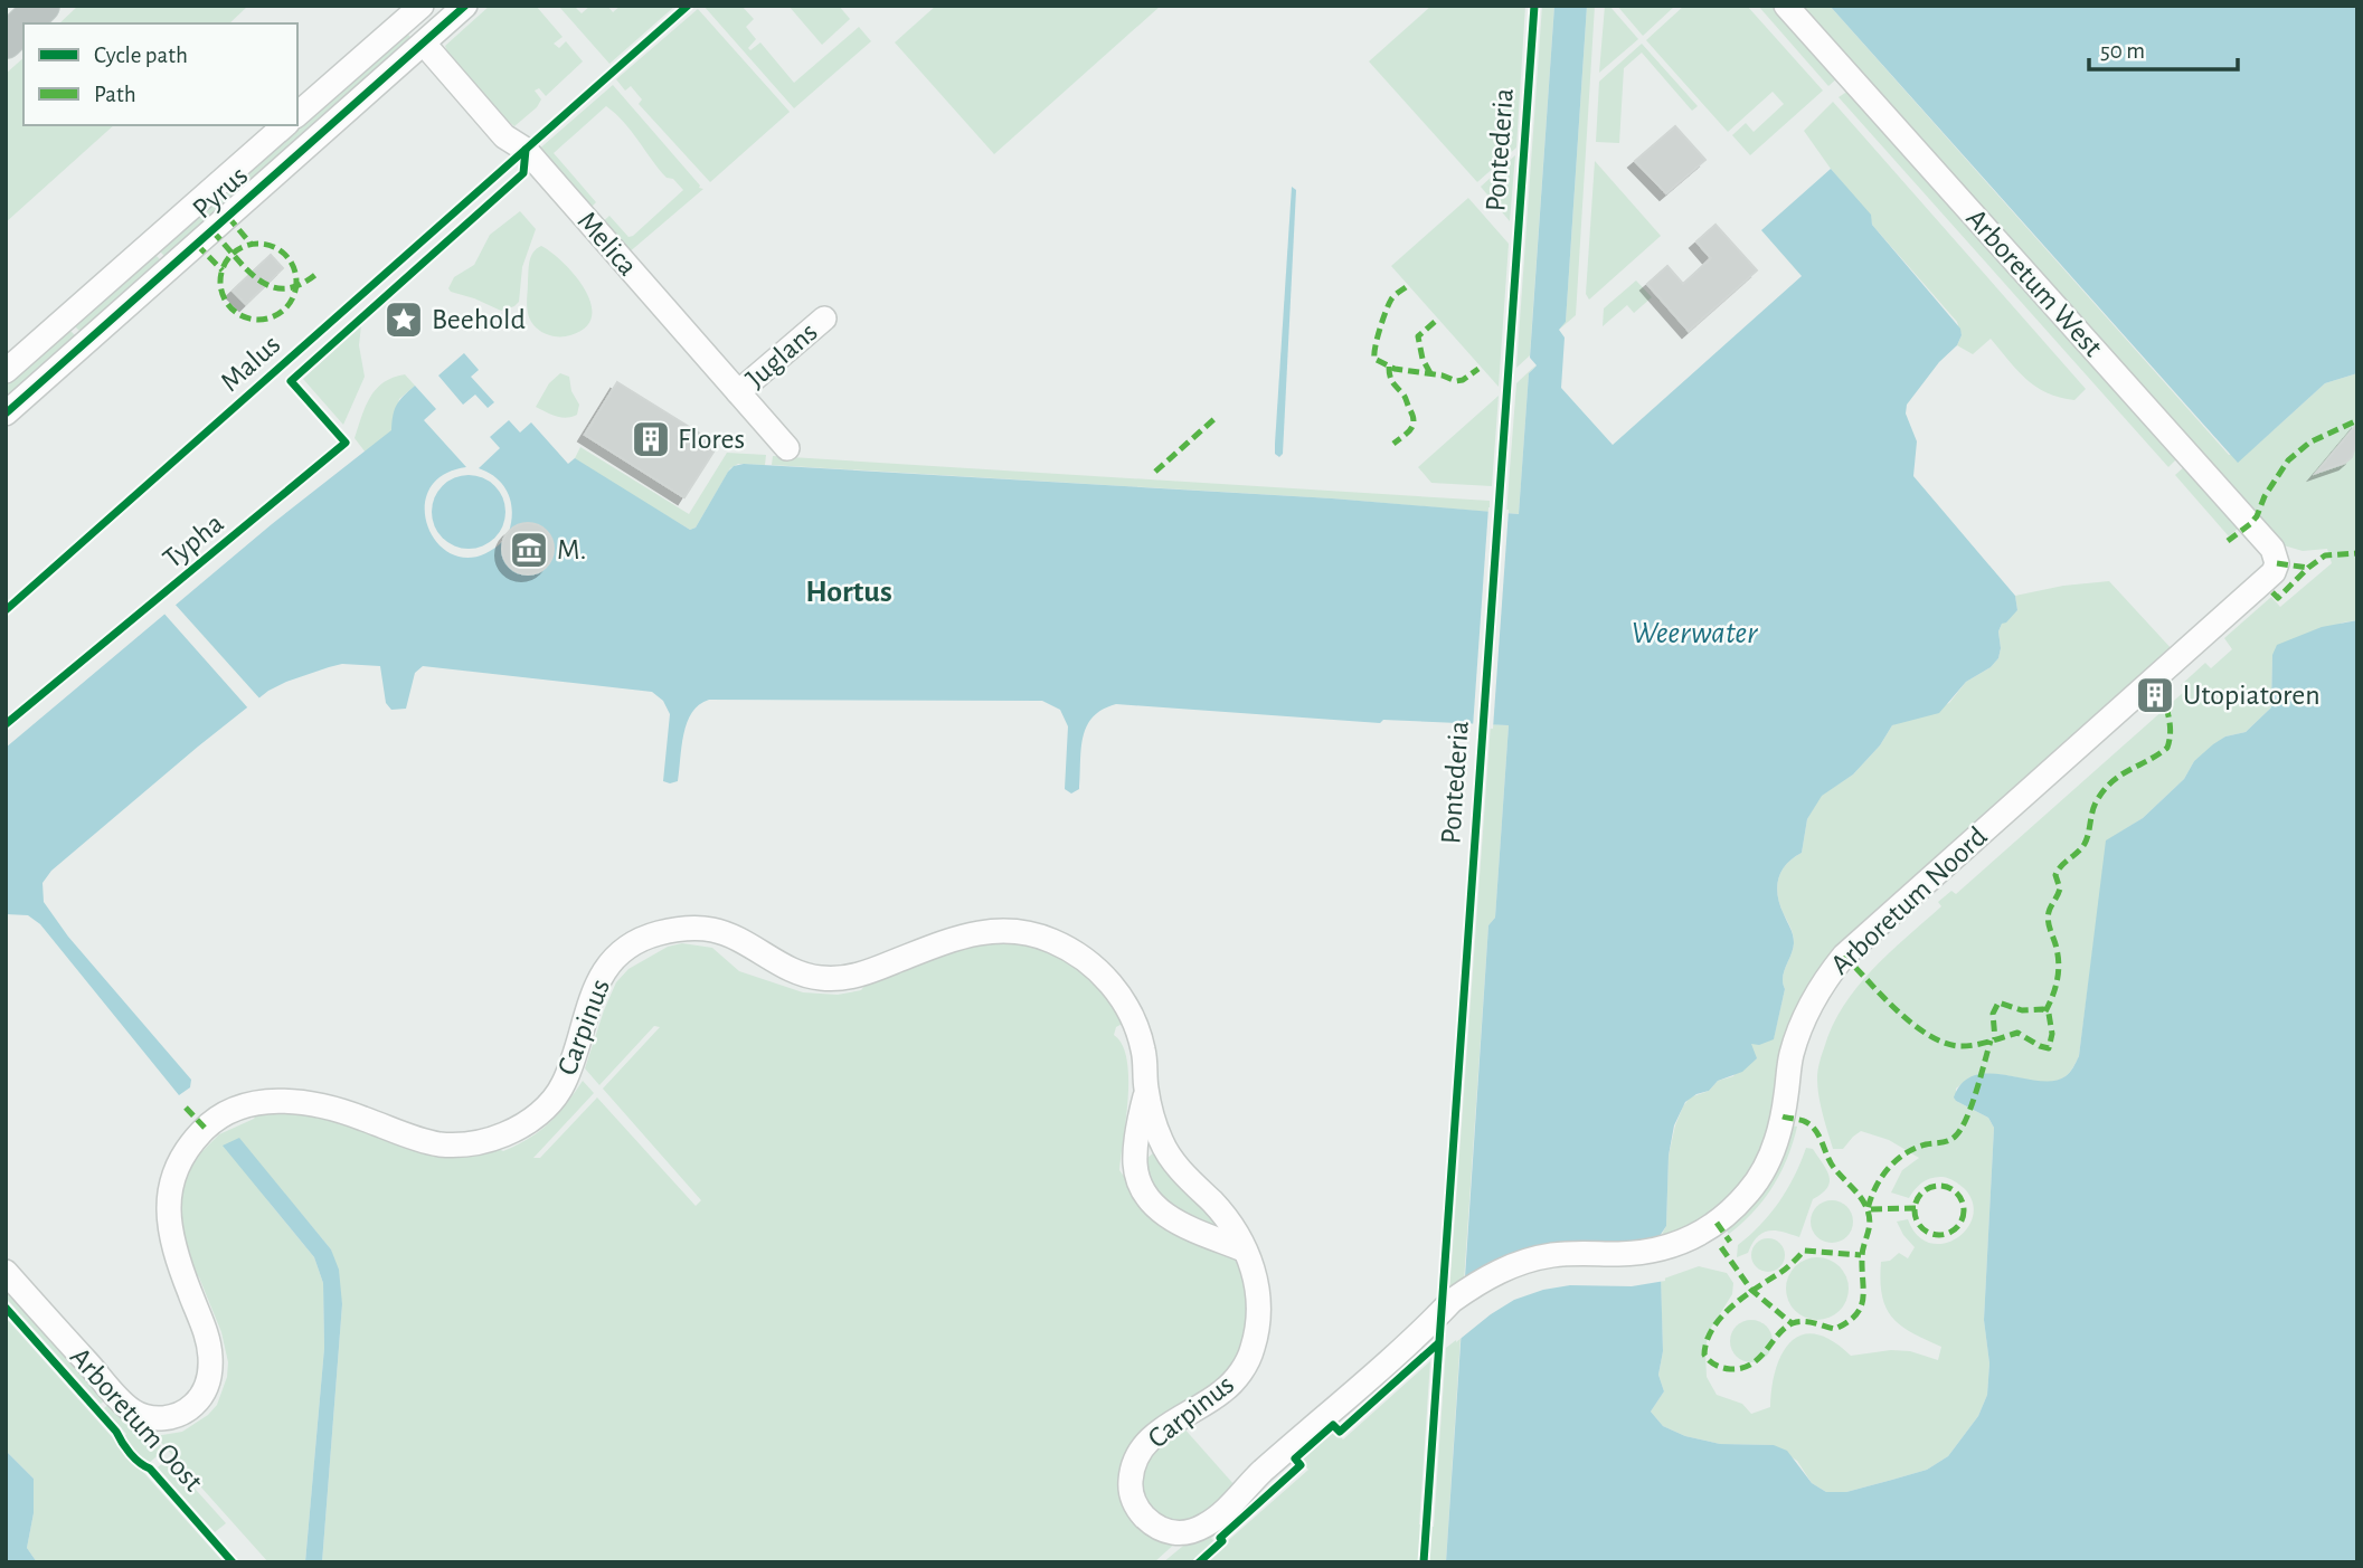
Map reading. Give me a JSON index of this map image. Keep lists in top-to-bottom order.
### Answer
{
  "streets": {
    "street": [
      "Pyrus",
      "Melica",
      "Arboretum West",
      "Juglans",
      "Arboretum Noord",
      "Carpinus",
      "Arboretum Oost"
    ],
    "cycle path": ["Pontederia", "Malus", "Typha"]
  },
  "crossings": [
    ["Pyrus", "Melica"],
    ["Melica", "Juglans"],
    ["Arboretum West", "Arboretum Noord"],
    ["Arboretum Noord", "Carpinus"],
    ["Carpinus", "Arboretum Oost"]
  ],
  "districts": ["Hortus"],
  "water": ["Weerwater"],
  "places": {
    "place": ["Beehold"],
    "building": ["Flores", "Utopiatoren"],
    "museum": ["M."]
  },
  "legend": ["Cycle path", "Path"],
  "scale_bar": "50 m"
}
